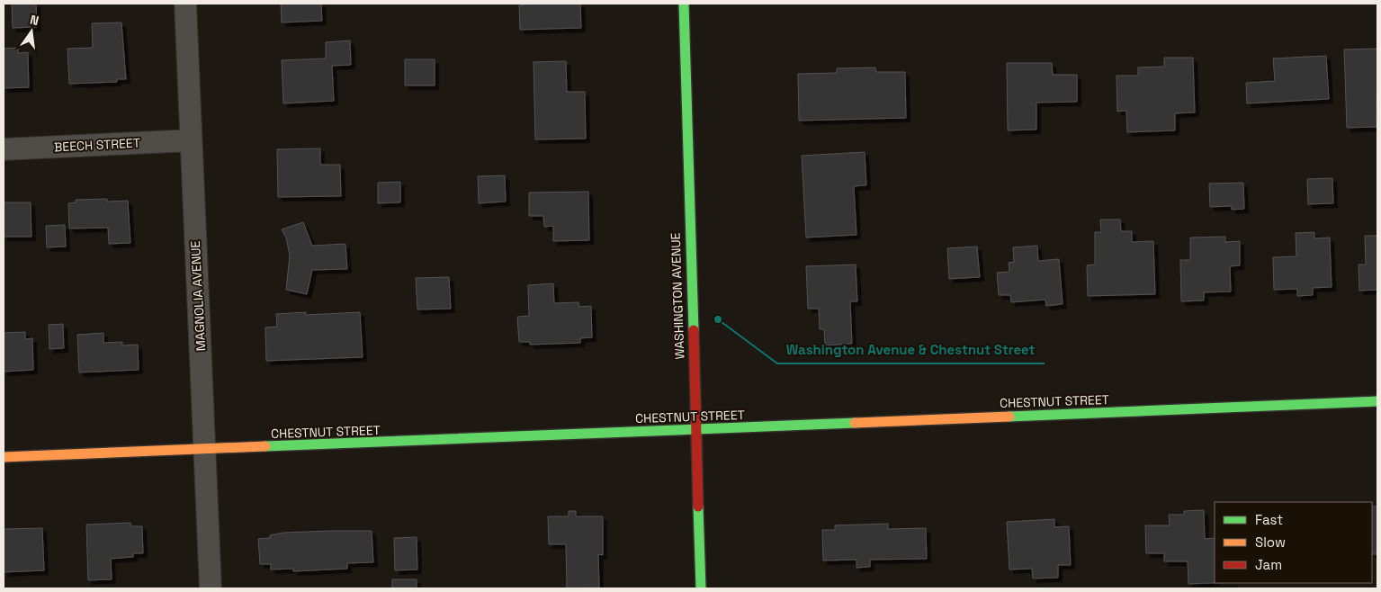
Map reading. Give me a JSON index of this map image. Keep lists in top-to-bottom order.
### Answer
{
  "streets": {
    "street": [
      "BEECH STREET",
      "MAGNOLIA AVENUE",
      "WASHINGTON AVENUE",
      "CHESTNUT STREET"
    ]
  },
  "crossings": [
    ["BEECH STREET", "MAGNOLIA AVENUE"],
    ["MAGNOLIA AVENUE", "CHESTNUT STREET"],
    ["WASHINGTON AVENUE", "CHESTNUT STREET"]
  ],
  "places": ["Washington Avenue & Chestnut Street"],
  "legend": ["Fast", "Slow", "Jam"],
  "north": "top"
}
